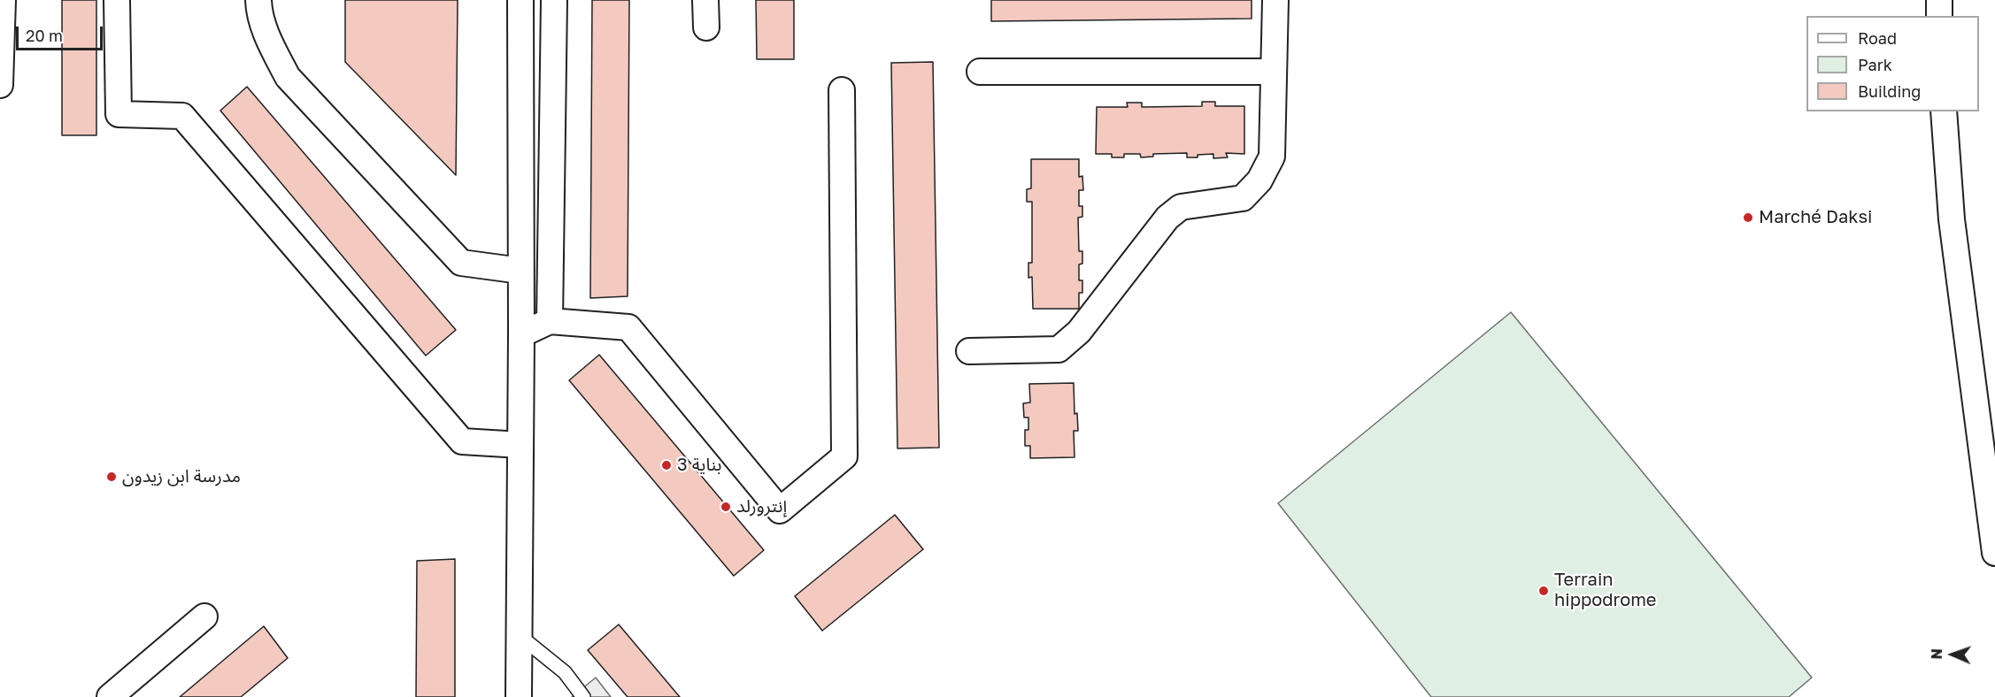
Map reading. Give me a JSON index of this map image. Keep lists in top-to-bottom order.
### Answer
{
  "places": [
    "Marché Daksi",
    "بناية 3",
    "مدرسة ابن زيدون",
    "إنترورلد",
    "Terrain hippodrome"
  ],
  "legend": ["Road", "Park", "Building"],
  "scale_bar": "20 m",
  "north": "left"
}
